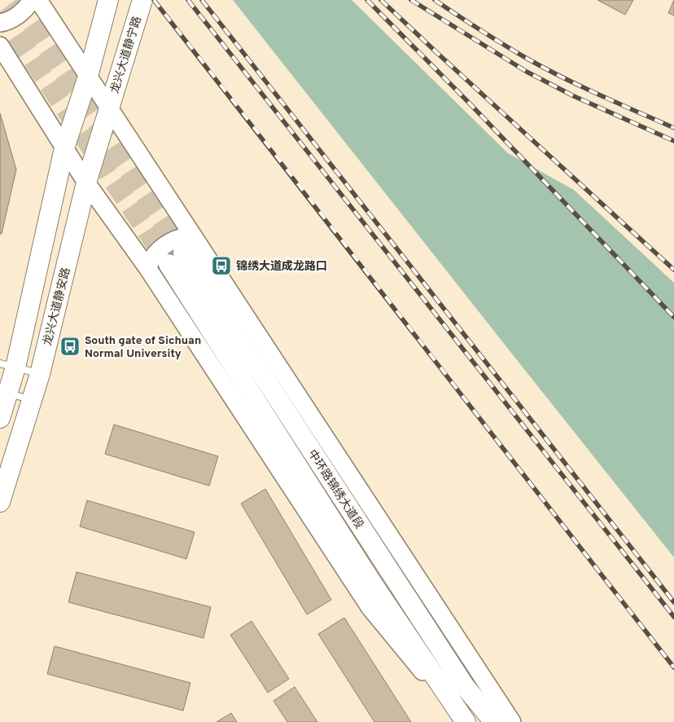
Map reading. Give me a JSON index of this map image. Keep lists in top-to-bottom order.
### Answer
{
  "streets": {
    "main road": ["龙兴大道静宁路", "龙兴大道静安路", "中环路锦绣大道段"]
  },
  "crossings": [
    ["龙兴大道静宁路", "龙兴大道静安路"]
  ],
  "places": {
    "bus stop": ["锦绣大道成龙路口", "South gate of Sichuan Normal University"]
  }
}
